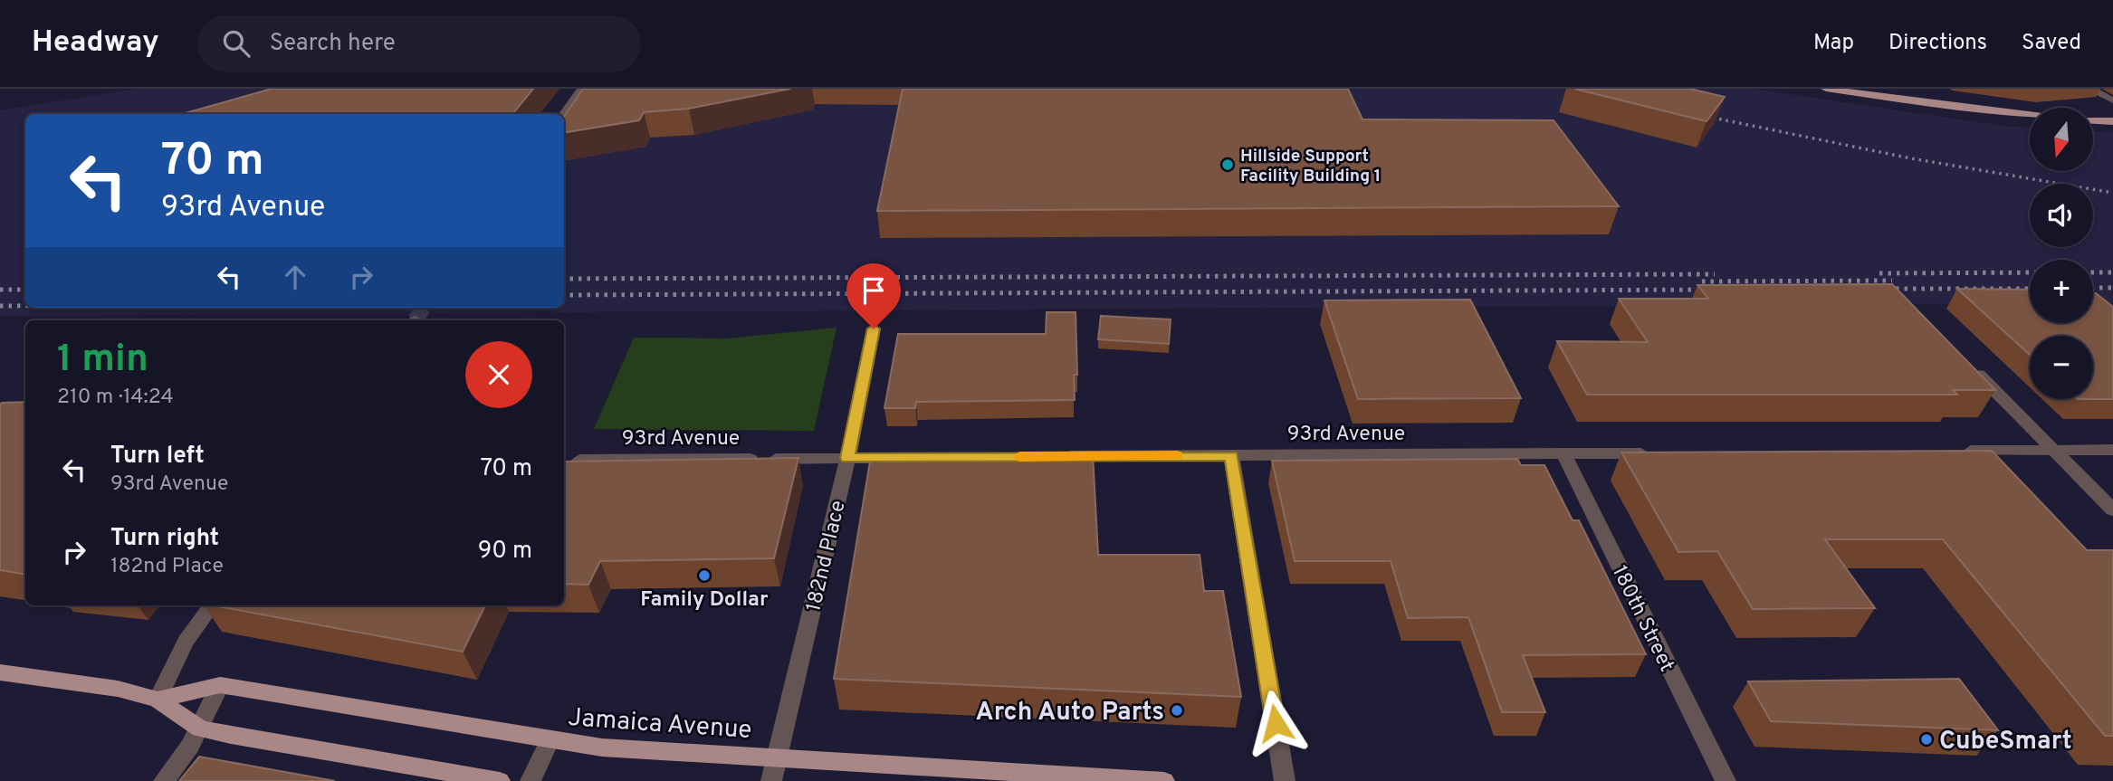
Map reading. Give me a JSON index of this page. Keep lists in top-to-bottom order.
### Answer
{
  "streets": {
    "main road": ["Jamaica Avenue"],
    "street": ["93rd Avenue", "182nd Place", "180th Street"]
  },
  "crossings": [
    ["93rd Avenue", "182nd Place"],
    ["93rd Avenue", "180th Street"],
    ["182nd Place", "Jamaica Avenue"]
  ],
  "places": [
    "Hillside Support Facility Building 1",
    "Family Dollar",
    "Arch Auto Parts",
    "CubeSmart"
  ],
  "north": "bottom",
  "page": {
    "header": "Headway",
    "search": "Search here",
    "nav": ["Map", "Directions", "Saved"],
    "map_buttons": ["+", "−"],
    "turn": ["70 m", "93rd Avenue"],
    "heading": ["1 min", "210 m · 14:24"],
    "list": [
      {
        "name": "Turn left",
        "note": "93rd Avenue",
        "value": "70 m"
      },
      {
        "name": "Turn right",
        "note": "182nd Place",
        "value": "90 m"
      }
    ]
  }
}
